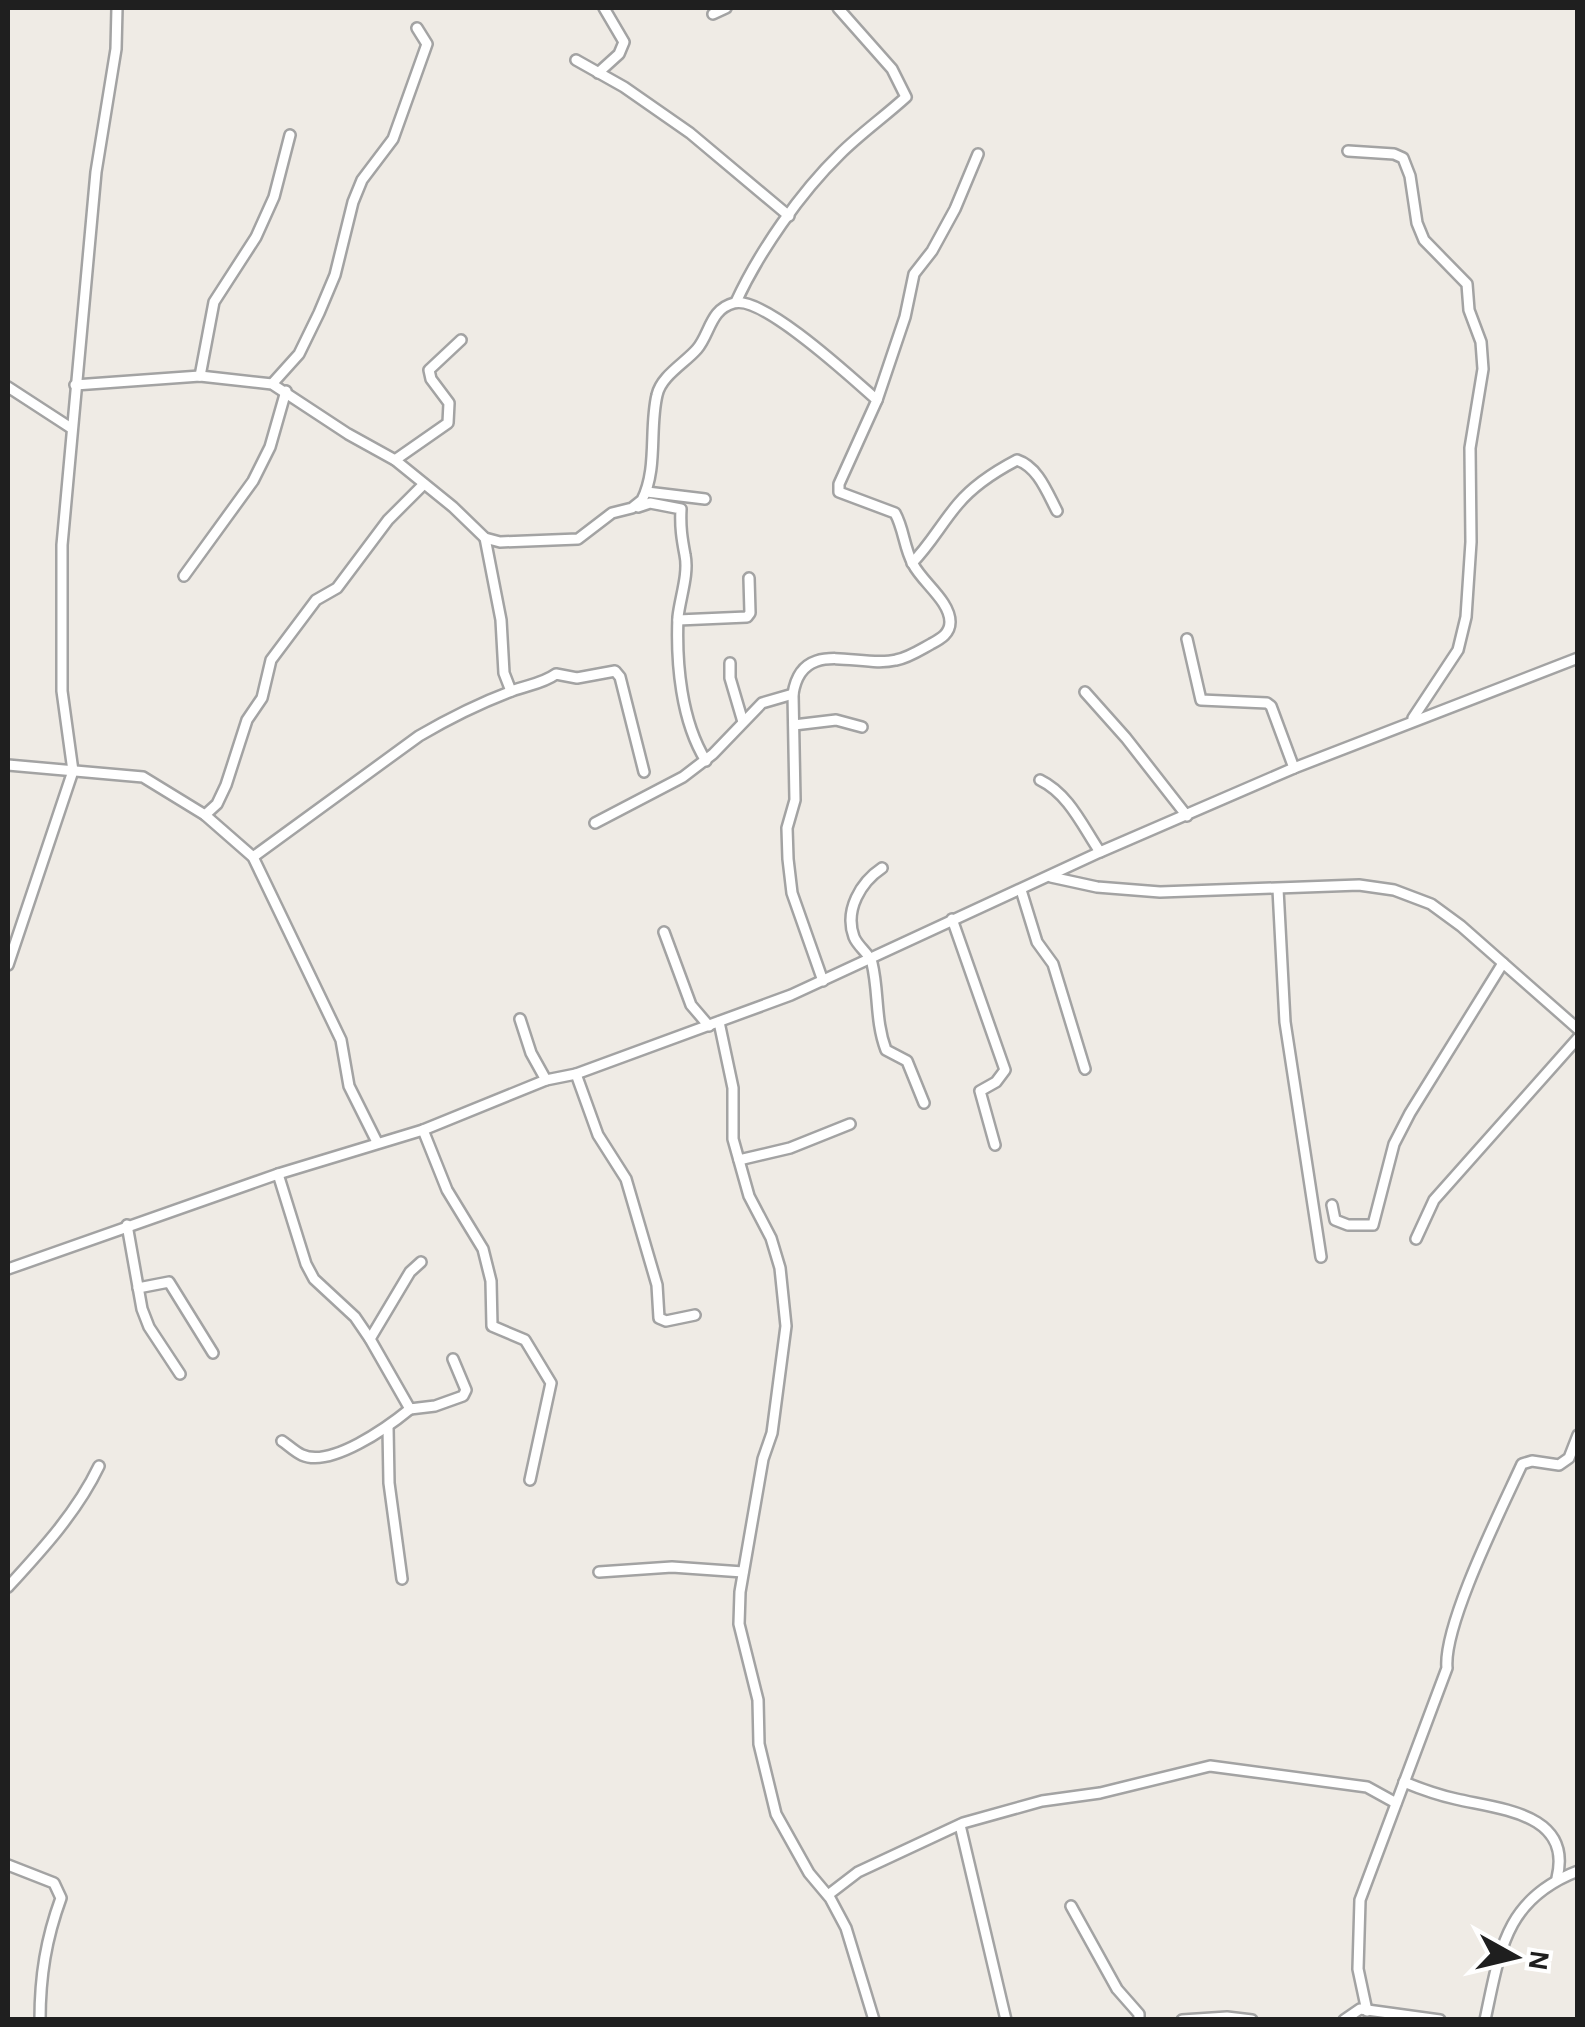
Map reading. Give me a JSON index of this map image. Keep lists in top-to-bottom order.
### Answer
{
  "north": "right"
}
